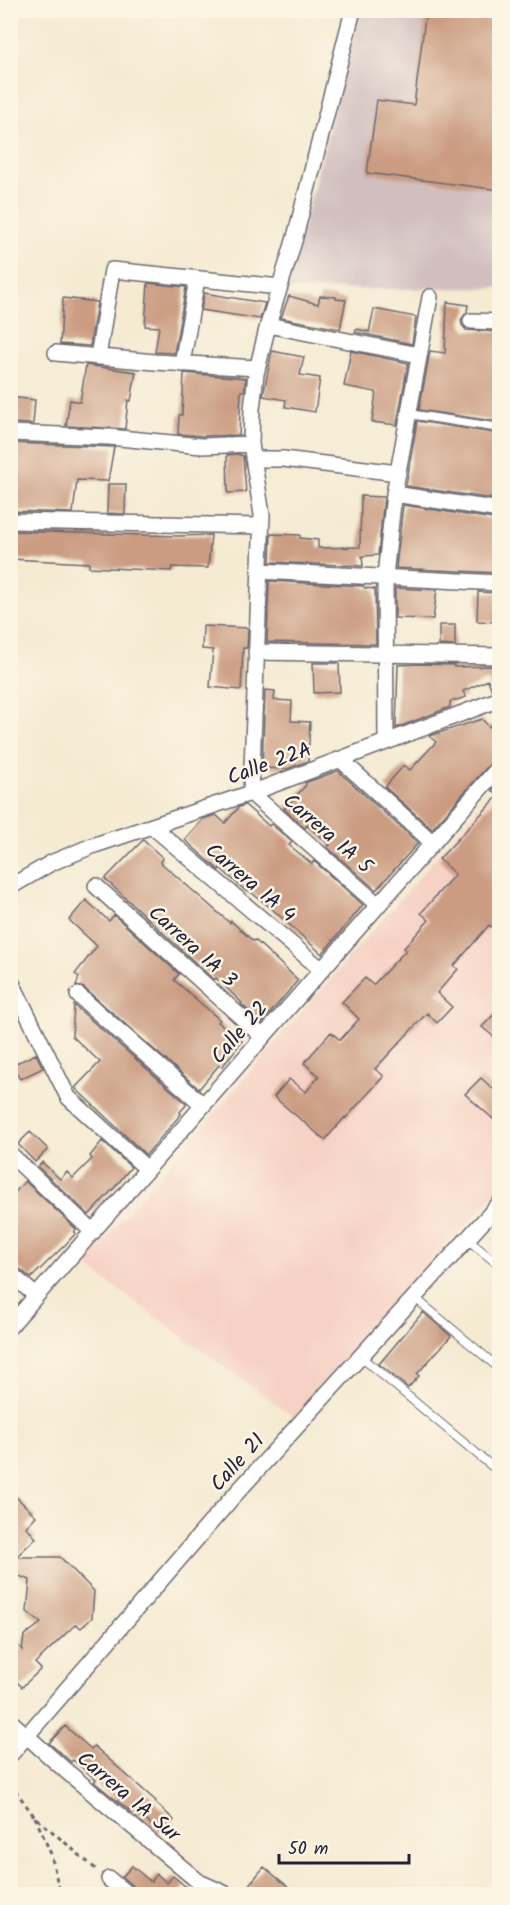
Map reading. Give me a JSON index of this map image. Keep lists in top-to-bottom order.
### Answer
{
  "streets": {
    "street": [
      "Calle 22A",
      "Carrera 1A 5",
      "Carrera 1A 4",
      "Carrera 1A 3",
      "Calle 22",
      "Calle 21",
      "Carrera 1A Sur"
    ]
  },
  "crossings": [
    ["Calle 22A", "Carrera 1A 5"],
    ["Calle 22A", "Carrera 1A 4"],
    ["Carrera 1A 5", "Calle 22"],
    ["Carrera 1A 4", "Calle 22"],
    ["Carrera 1A 3", "Calle 22"],
    ["Calle 21", "Carrera 1A Sur"]
  ],
  "scale_bar": "50 m"
}
